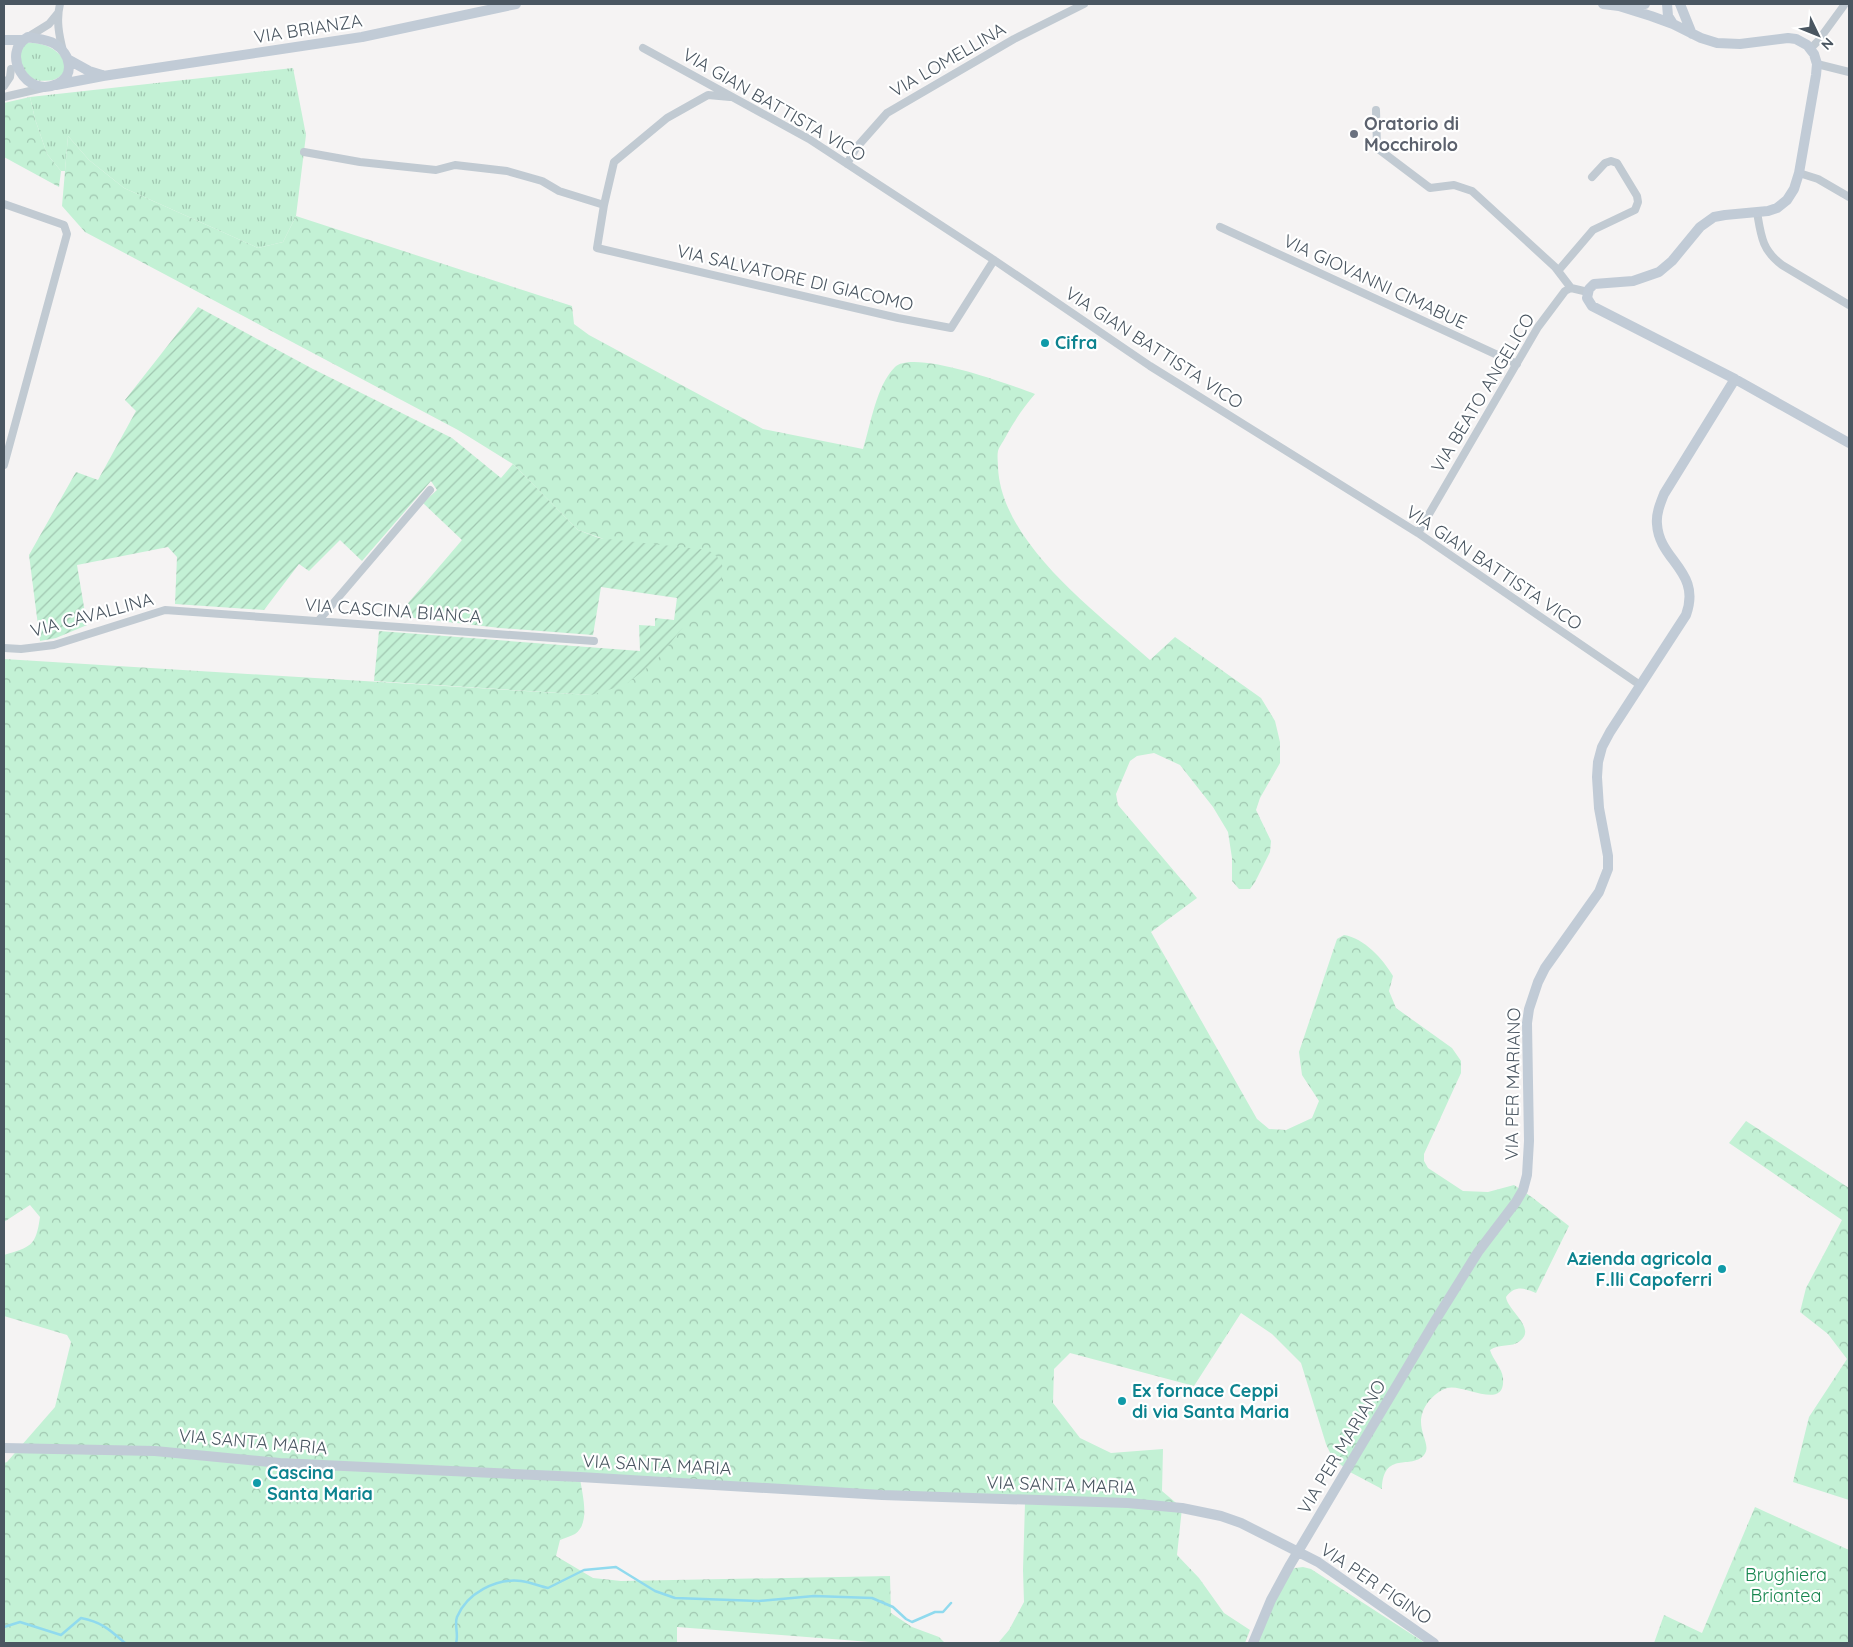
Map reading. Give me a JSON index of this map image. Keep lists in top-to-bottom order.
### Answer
{
  "streets": {
    "street": [
      "VIA BRIANZA",
      "VIA LOMELLINA",
      "VIA GIAN BATTISTA VICO",
      "VIA SALVATORE DI GIACOMO",
      "VIA GIOVANNI CIMABUE",
      "VIA BEATO ANGELICO",
      "VIA CASCINA BIANCA",
      "VIA CAVALLINA",
      "VIA PER MARIANO",
      "VIA SANTA MARIA",
      "VIA PER FIGINO"
    ]
  },
  "crossings": [
    ["VIA LOMELLINA", "VIA GIAN BATTISTA VICO"],
    ["VIA GIAN BATTISTA VICO", "VIA SALVATORE DI GIACOMO"],
    ["VIA GIAN BATTISTA VICO", "VIA BEATO ANGELICO"],
    ["VIA GIAN BATTISTA VICO", "VIA PER MARIANO"],
    ["VIA GIOVANNI CIMABUE", "VIA BEATO ANGELICO"],
    ["VIA CASCINA BIANCA", "VIA CAVALLINA"],
    ["VIA PER MARIANO", "VIA SANTA MARIA"],
    ["VIA PER MARIANO", "VIA PER FIGINO"],
    ["VIA SANTA MARIA", "VIA PER FIGINO"]
  ],
  "parks": ["Brughiera Briantea"],
  "places": [
    "Oratorio di Mocchirolo",
    "Cifra",
    "Azienda agricola F.lli Capoferri",
    "Ex fornace Ceppi di via Santa Maria",
    "Cascina Santa Maria"
  ],
  "north": "bottom right"
}
